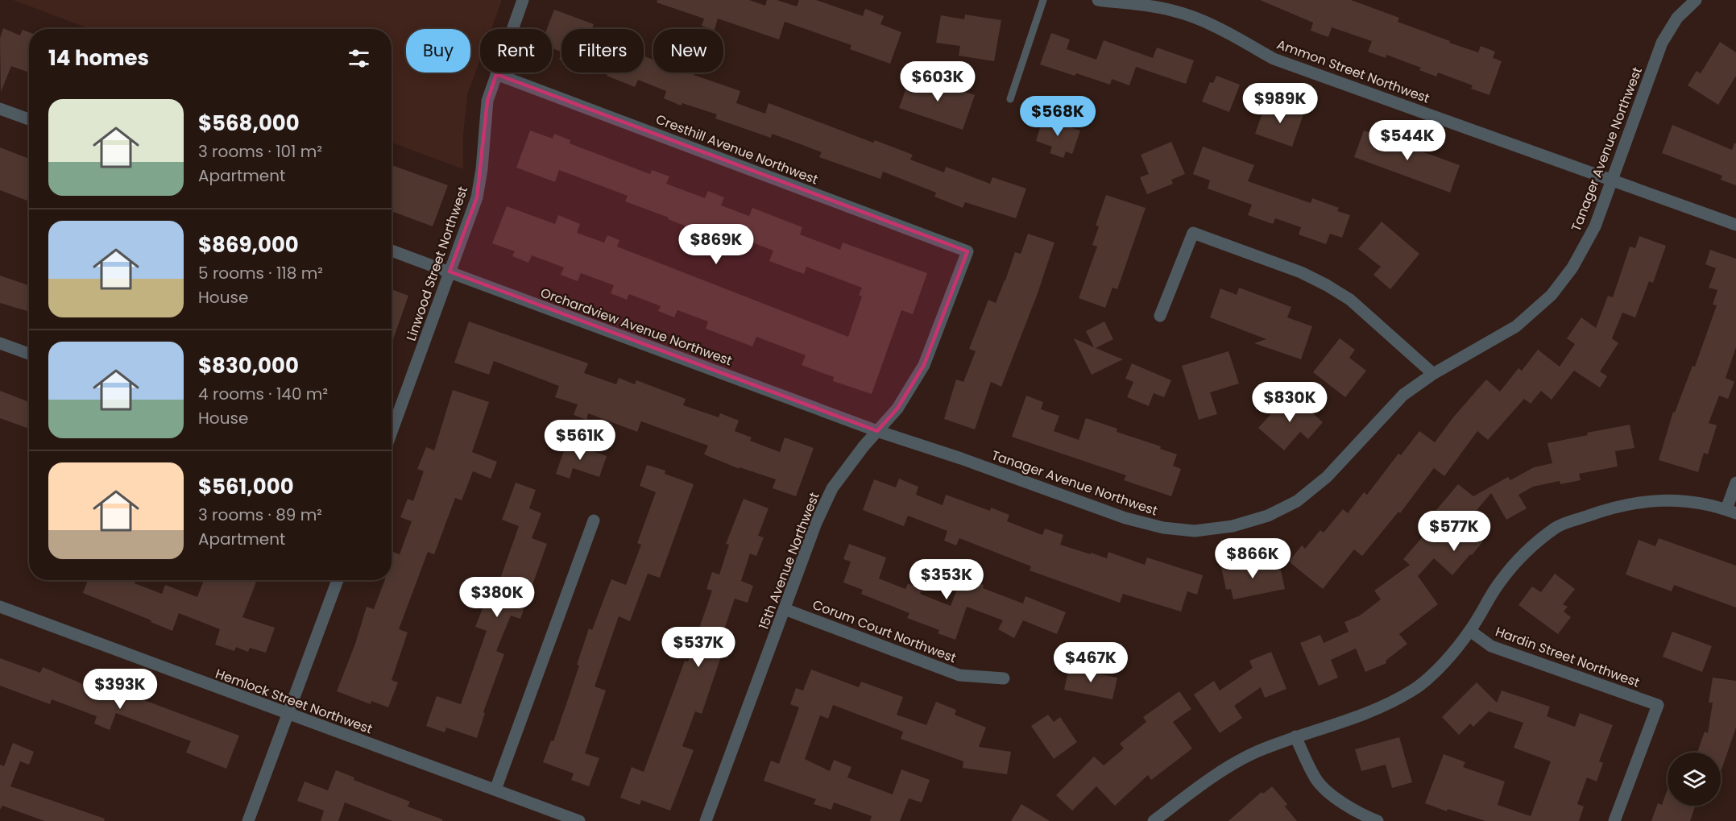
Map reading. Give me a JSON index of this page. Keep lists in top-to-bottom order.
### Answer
{
  "streets": {
    "street": [
      "Ammon Street Northwest",
      "Cresthill Avenue Northwest",
      "Tanager Avenue Northwest",
      "Linwood Street Northwest",
      "Orchardview Avenue Northwest",
      "15th Avenue Northwest",
      "Corum Court Northwest",
      "Hardin Street Northwest",
      "Hemlock Street Northwest"
    ]
  },
  "crossings": [
    ["Ammon Street Northwest", "Tanager Avenue Northwest"],
    ["Cresthill Avenue Northwest", "Linwood Street Northwest"],
    ["Cresthill Avenue Northwest", "15th Avenue Northwest"],
    ["Tanager Avenue Northwest", "Orchardview Avenue Northwest"],
    ["Tanager Avenue Northwest", "15th Avenue Northwest"],
    ["Linwood Street Northwest", "Orchardview Avenue Northwest"],
    ["Orchardview Avenue Northwest", "15th Avenue Northwest"],
    ["15th Avenue Northwest", "Corum Court Northwest"]
  ],
  "page": {
    "chip": [
      "Buy",
      "Rent",
      "Filters",
      "New"
    ],
    "heading": "14 homes",
    "price": [
      "$603K",
      "$989K",
      "$568K",
      "$544K",
      "$869K",
      "$830K",
      "$561K",
      "$577K",
      "$866K",
      "$353K",
      "$380K",
      "$537K",
      "$467K",
      "$393K"
    ],
    "list": [
      {
        "name": "$568,000",
        "note": "3 rooms · 101 m² · Apartment"
      },
      {
        "name": "$869,000",
        "note": "5 rooms · 118 m² · House"
      },
      {
        "name": "$830,000",
        "note": "4 rooms · 140 m² · House"
      },
      {
        "name": "$561,000",
        "note": "3 rooms · 89 m² · Apartment"
      }
    ]
  }
}
